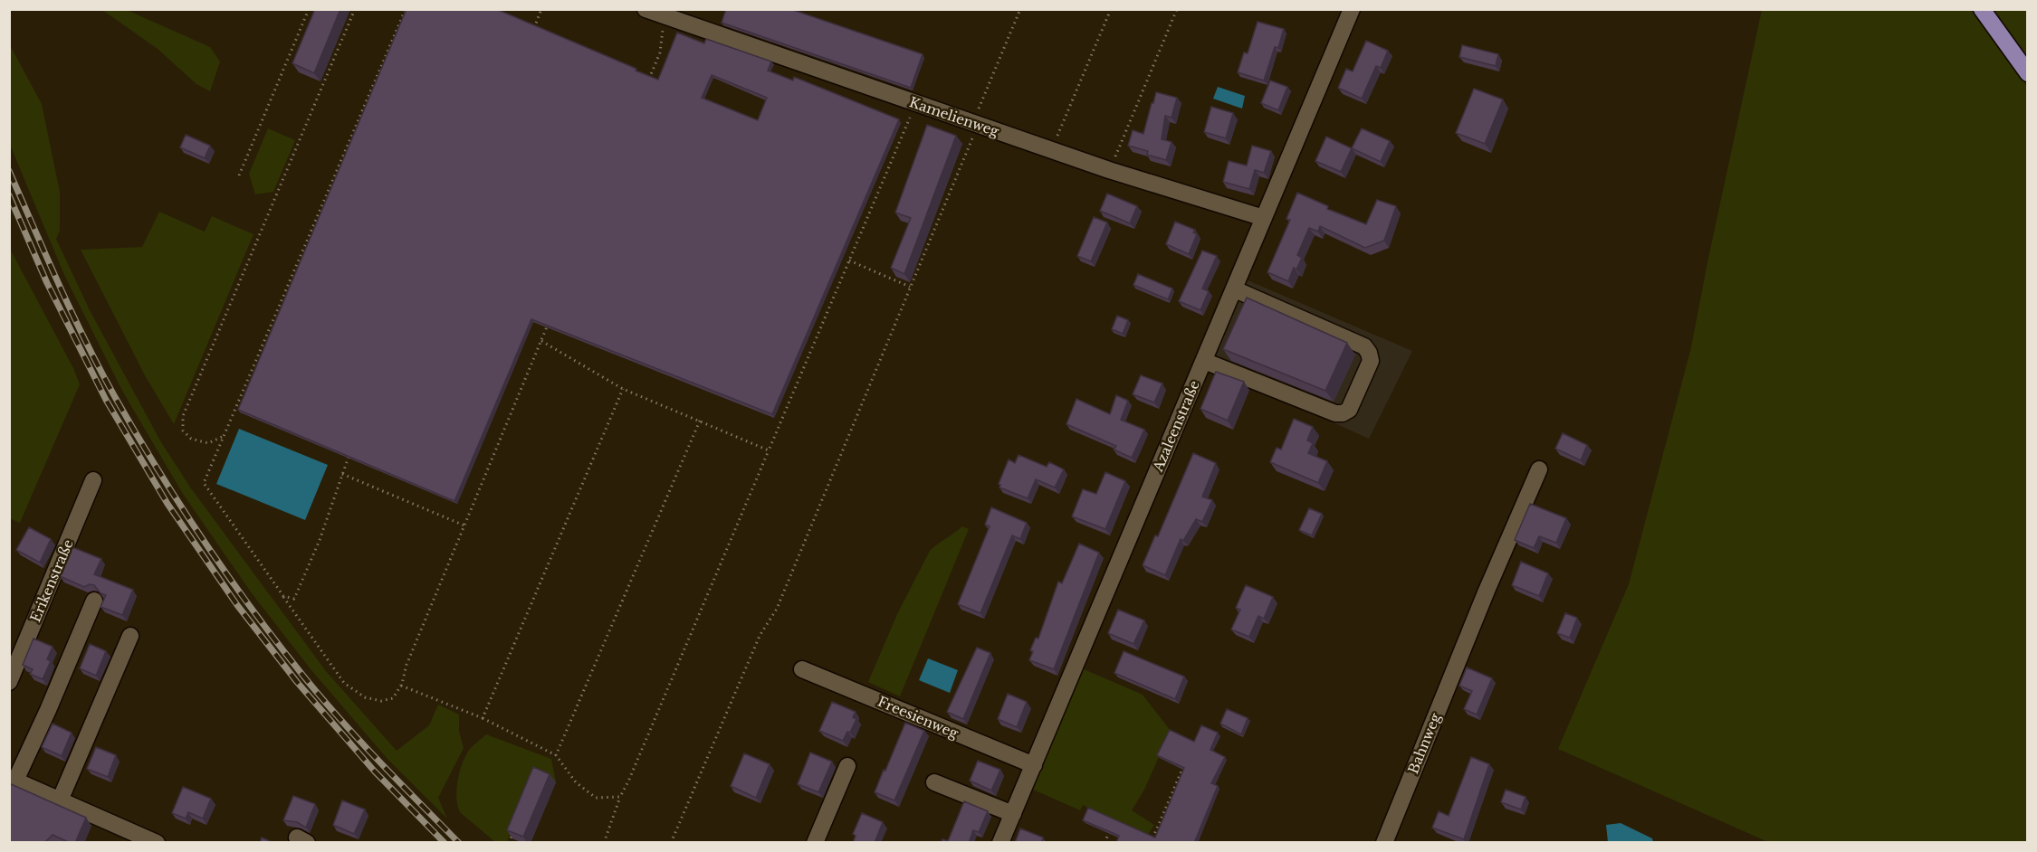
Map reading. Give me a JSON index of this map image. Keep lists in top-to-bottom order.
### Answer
{
  "streets": {
    "street": [
      "Kamelienweg",
      "Azaleenstraße",
      "Erikenstraße",
      "Freesienweg",
      "Bahnweg"
    ]
  },
  "crossings": [
    ["Kamelienweg", "Azaleenstraße"],
    ["Azaleenstraße", "Freesienweg"]
  ]
}
